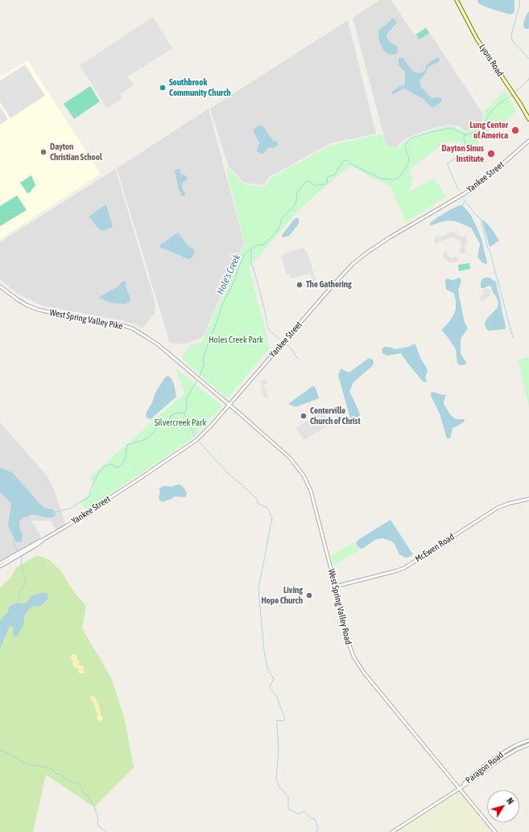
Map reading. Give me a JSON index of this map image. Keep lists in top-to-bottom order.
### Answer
{
  "streets": {
    "main road": ["Lyons Road"],
    "street": [
      "Yankee Street",
      "West Spring Valley Pike",
      "McEwen Road",
      "West Spring Valley Road",
      "Paragon Road"
    ]
  },
  "crossings": [
    ["Yankee Street", "West Spring Valley Pike"],
    ["Yankee Street", "West Spring Valley Road"],
    ["West Spring Valley Pike", "West Spring Valley Road"],
    ["McEwen Road", "West Spring Valley Road"],
    ["West Spring Valley Road", "Paragon Road"]
  ],
  "water": ["Hole's Creek"],
  "parks": ["Holes Creek Park", "Silvercreek Park"],
  "places": [
    "Southbrook Community Church",
    "Lung Center of America",
    "Dayton Christian School",
    "Dayton Sinus Institute",
    "The Gathering",
    "Centerville Church of Christ",
    "Living Hope Church"
  ],
  "north": "top right"
}
